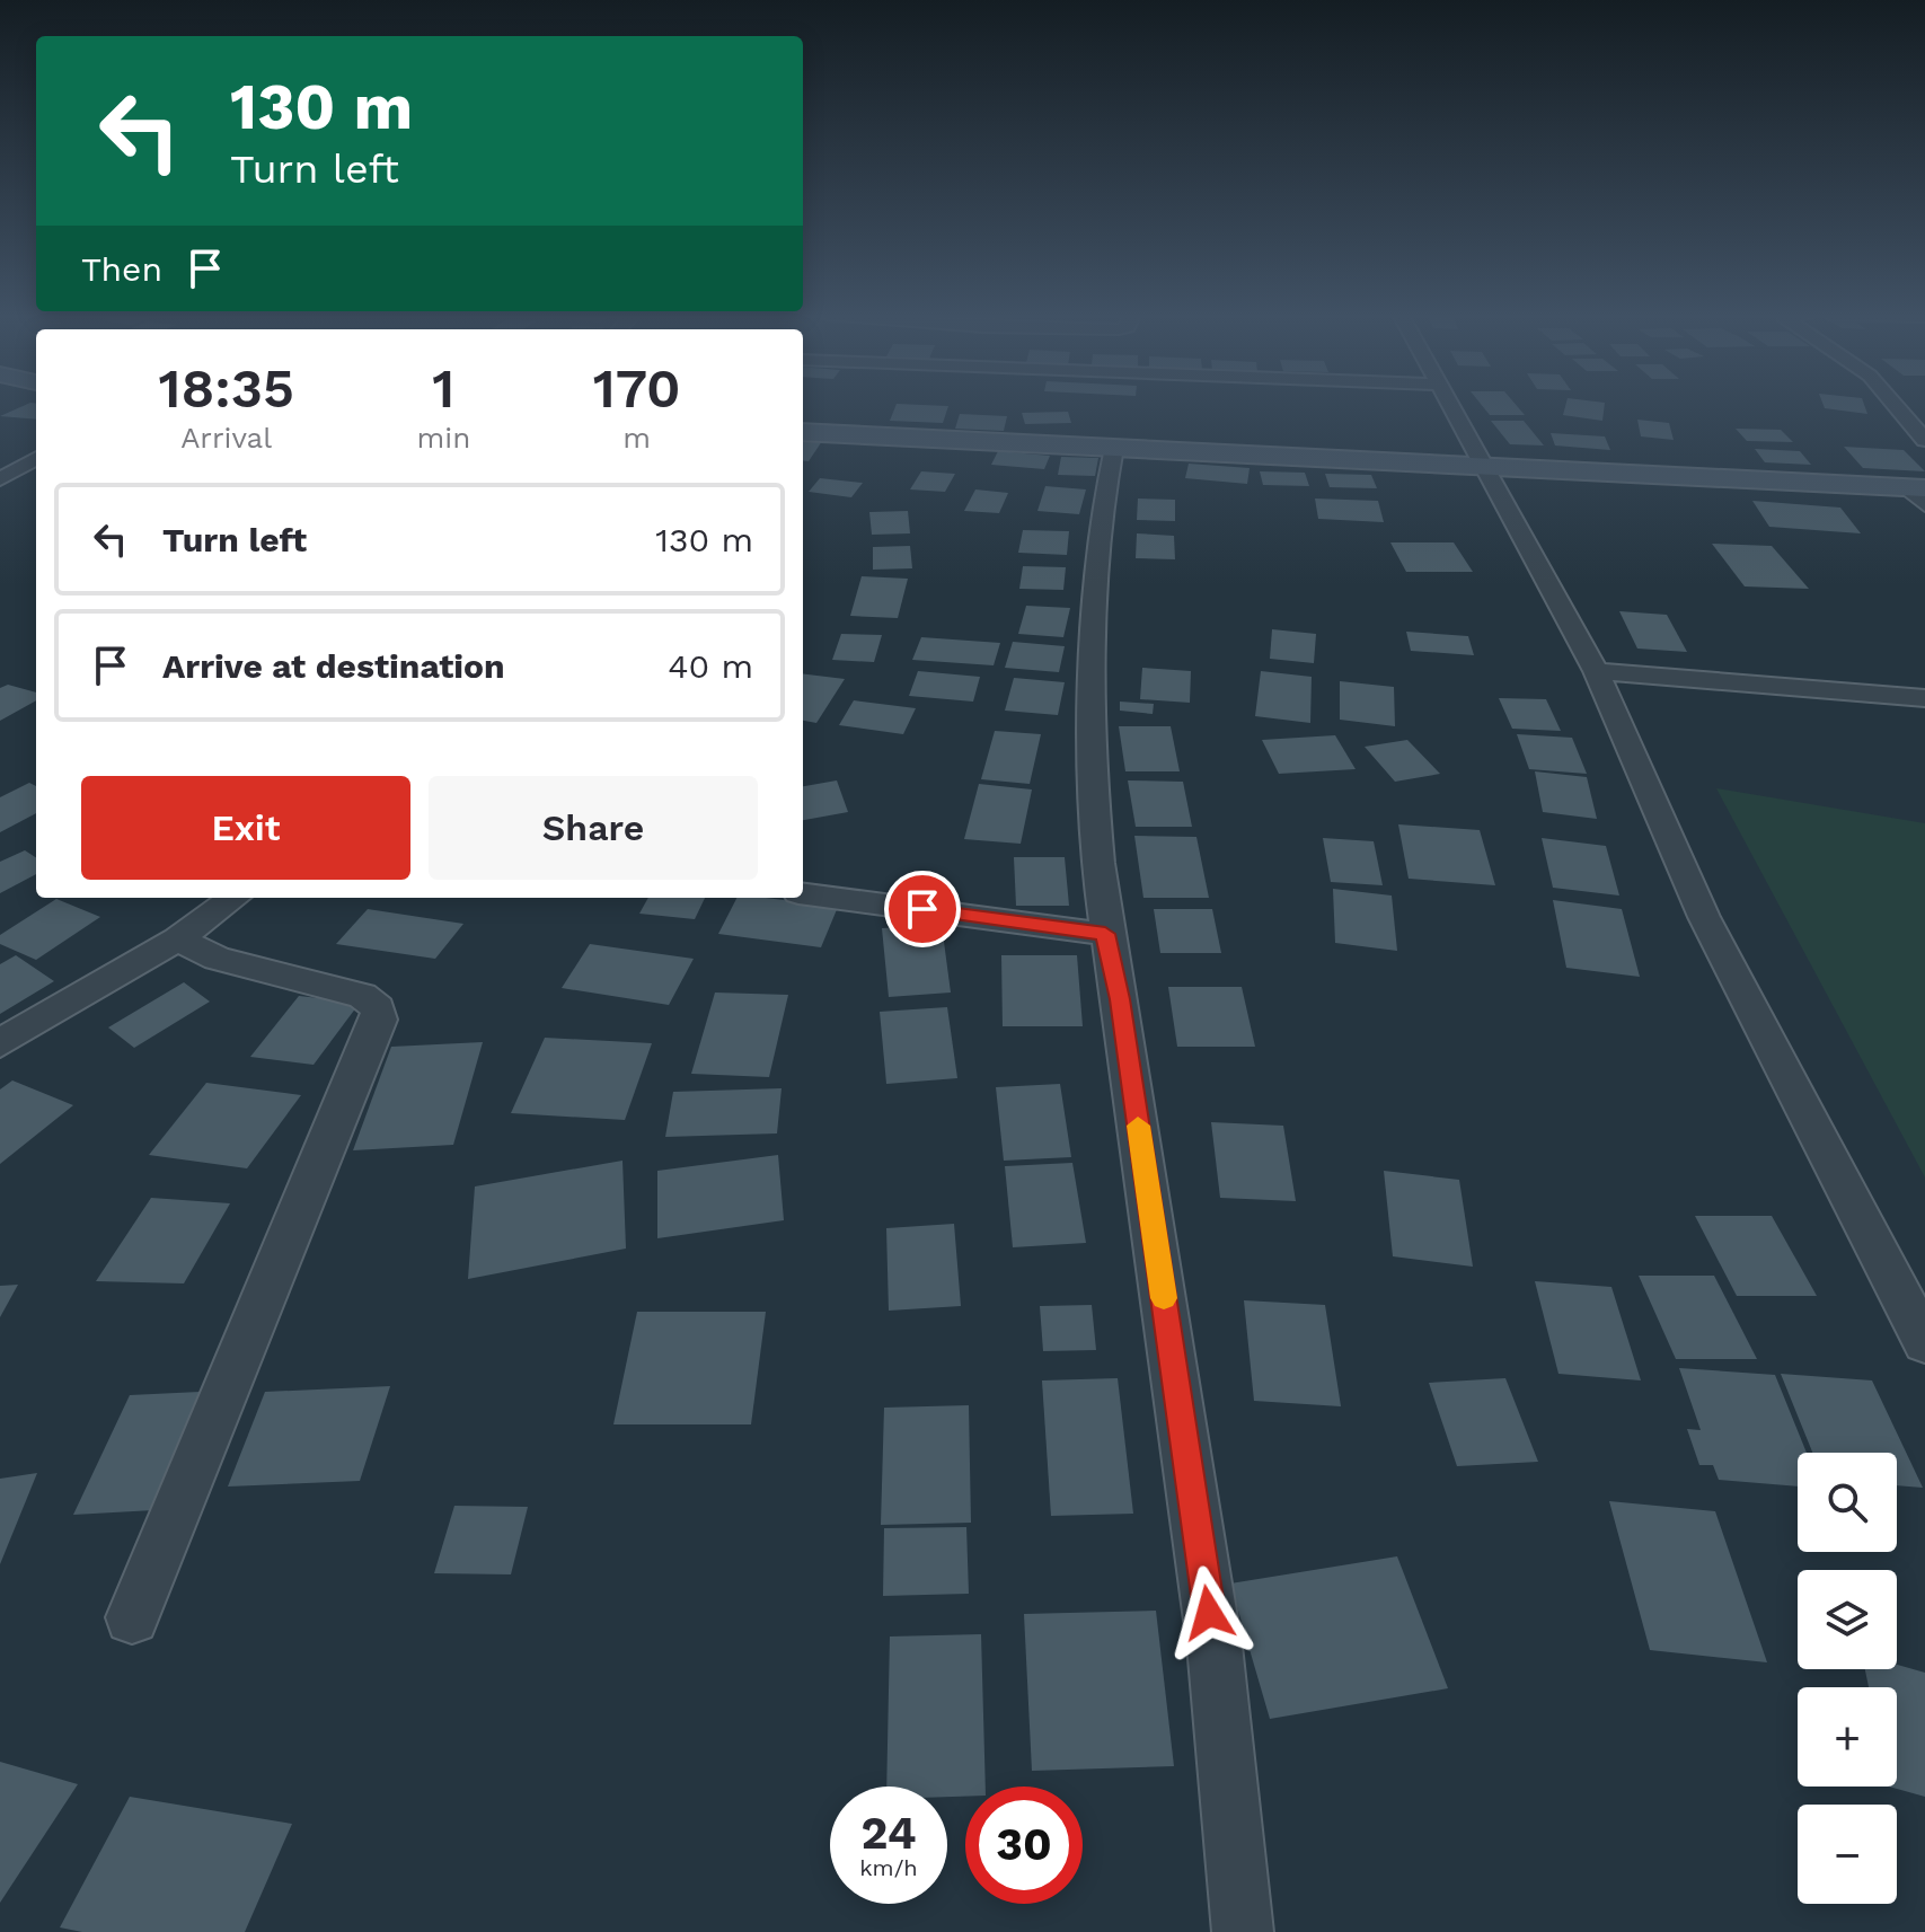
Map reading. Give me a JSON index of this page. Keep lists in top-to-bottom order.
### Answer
{
  "page": {
    "turn": ["130 m", "Turn left"],
    "then": "Then",
    "eta": [
      "18:35",
      "Arrival",
      "1",
      "min",
      "170",
      "m"
    ],
    "list": [
      {
        "name": "Turn left",
        "value": "130 m"
      },
      {
        "name": "Arrive at destination",
        "value": "40 m"
      }
    ],
    "buttons": ["Exit", "Share"],
    "map_buttons": ["+", "−"],
    "speed": "24 km/h",
    "limit": "30"
  }
}
